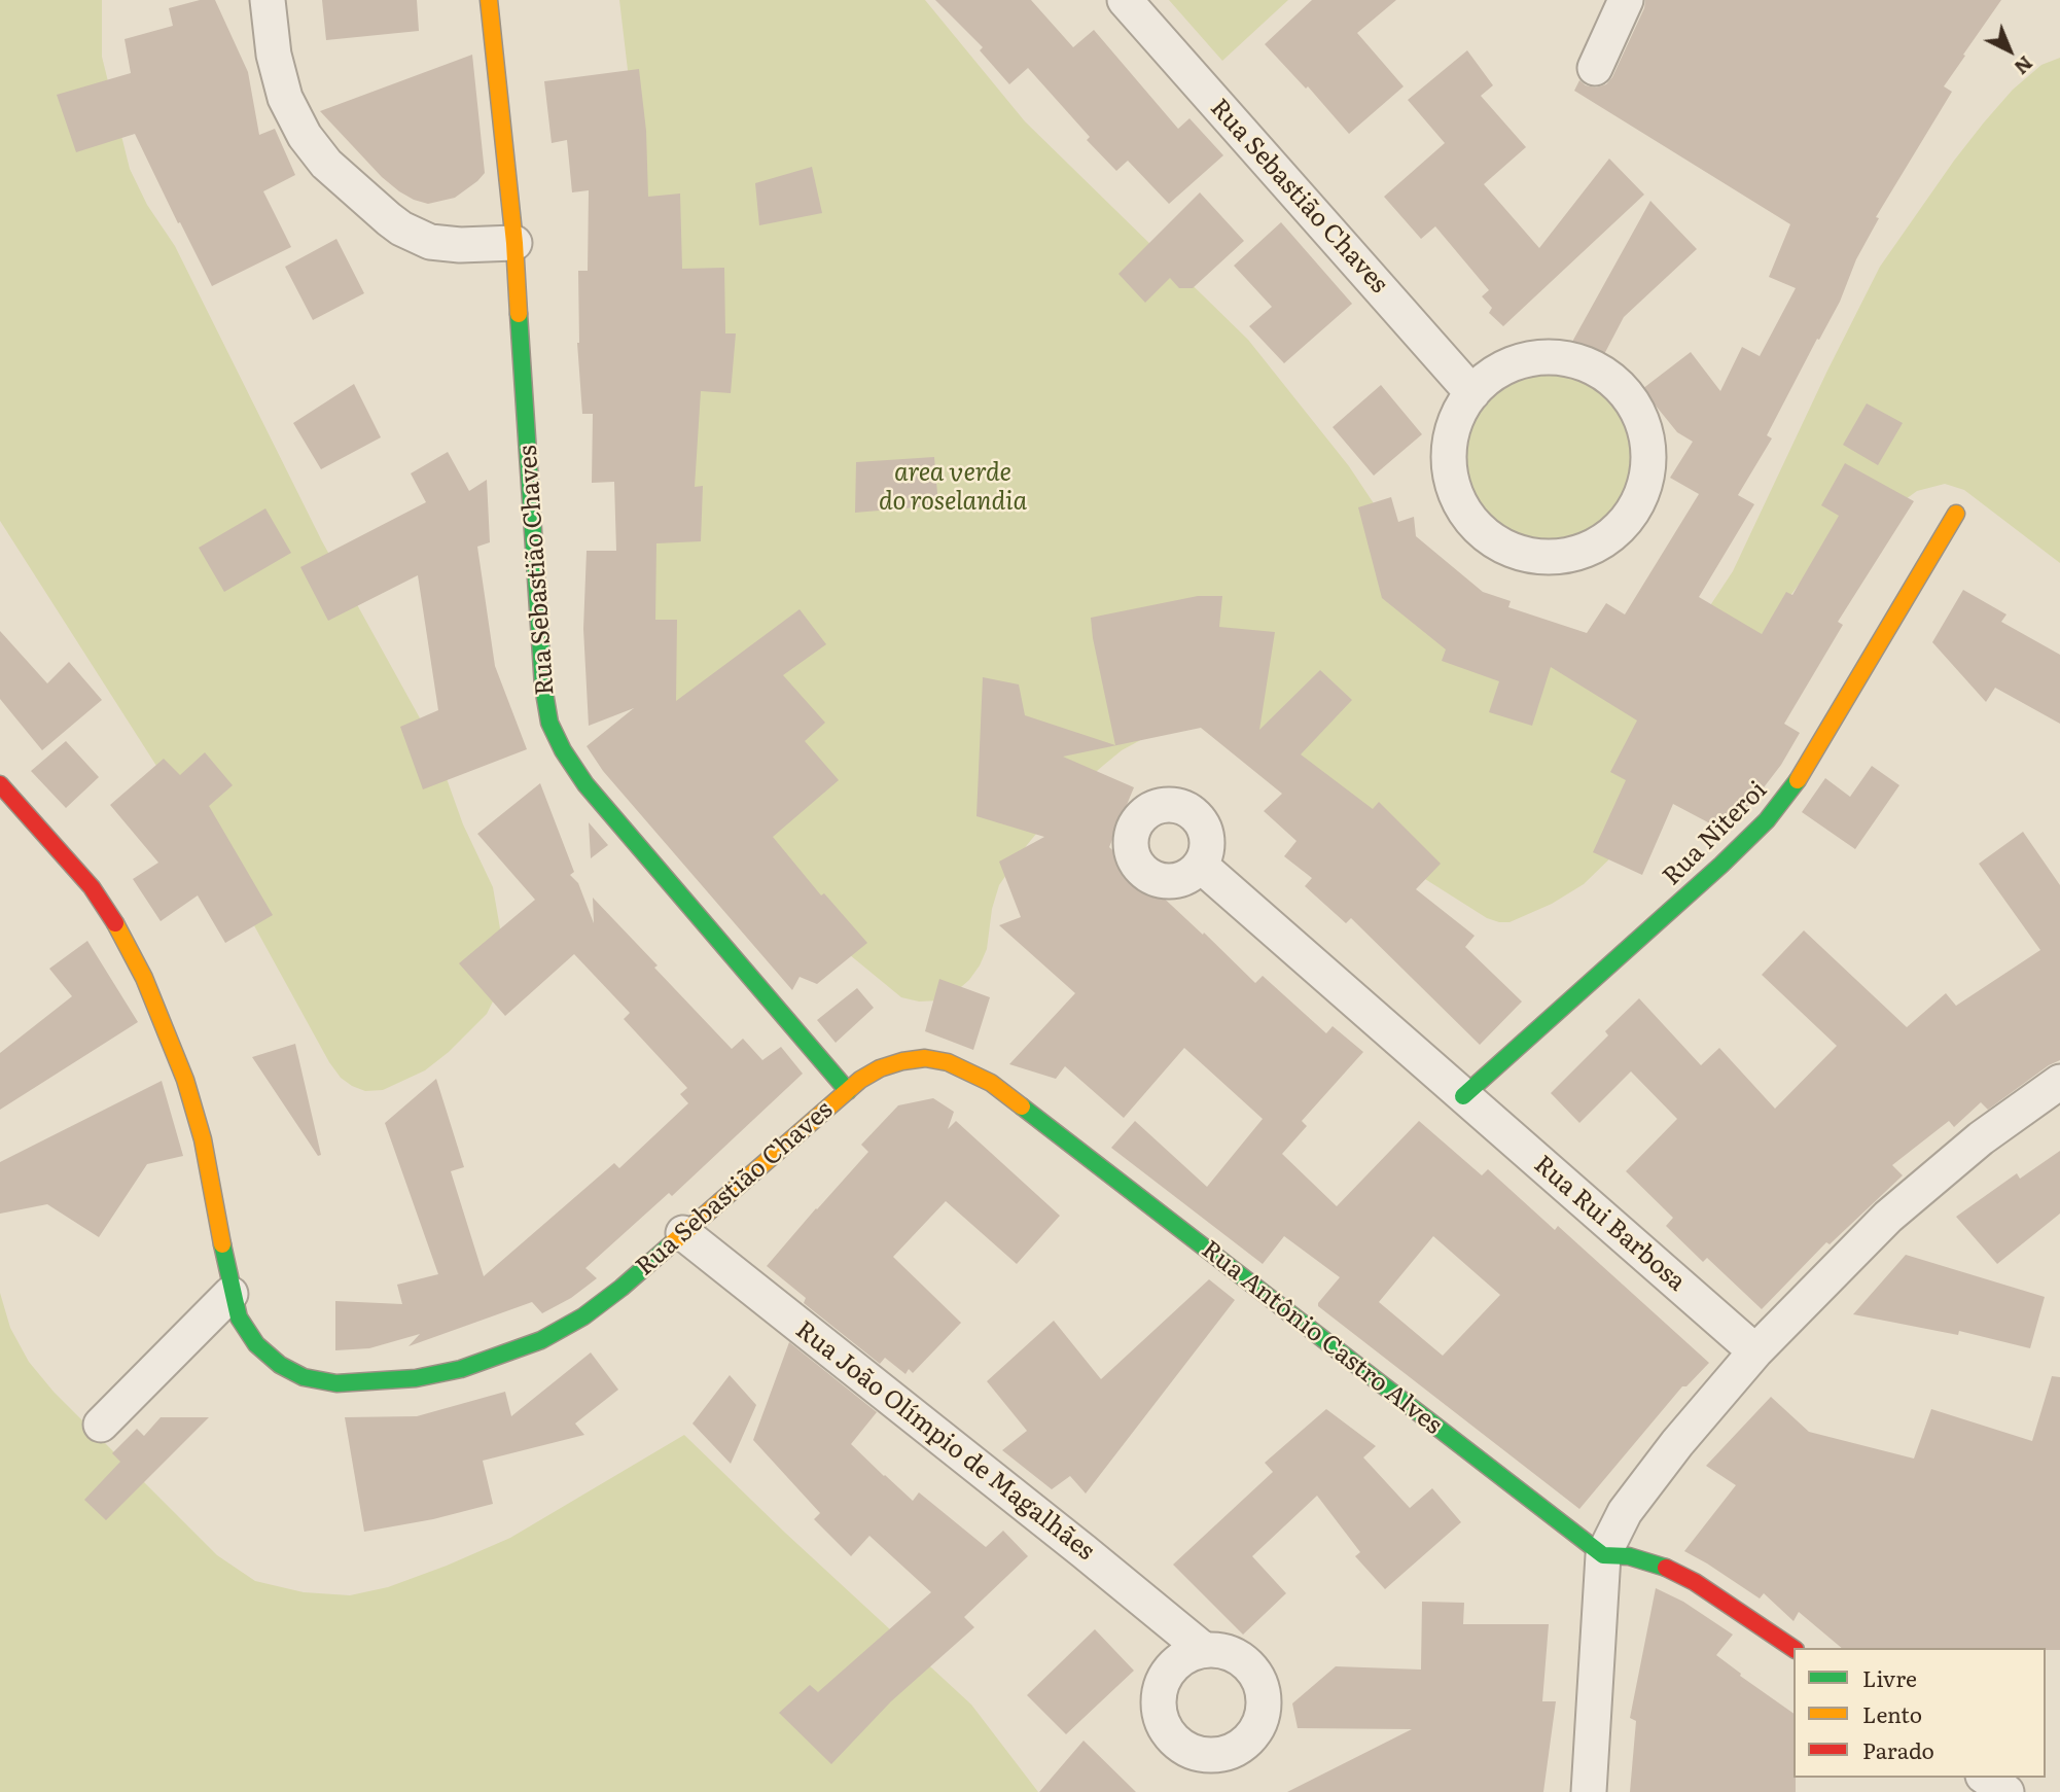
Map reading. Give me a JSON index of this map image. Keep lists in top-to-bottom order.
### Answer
{
  "streets": {
    "street": [
      "Rua Sebastião Chaves",
      "Rua Niteroi",
      "Rua Rui Barbosa",
      "Rua Antônio Castro Alves",
      "Rua João Olímpio de Magalhães"
    ]
  },
  "crossings": [
    ["Rua Sebastião Chaves", "Rua Antônio Castro Alves"],
    ["Rua Sebastião Chaves", "Rua João Olímpio de Magalhães"],
    ["Rua Niteroi", "Rua Rui Barbosa"]
  ],
  "parks": ["area verde do roselandia"],
  "legend": ["Livre", "Lento", "Parado"],
  "north": "bottom right"
}
